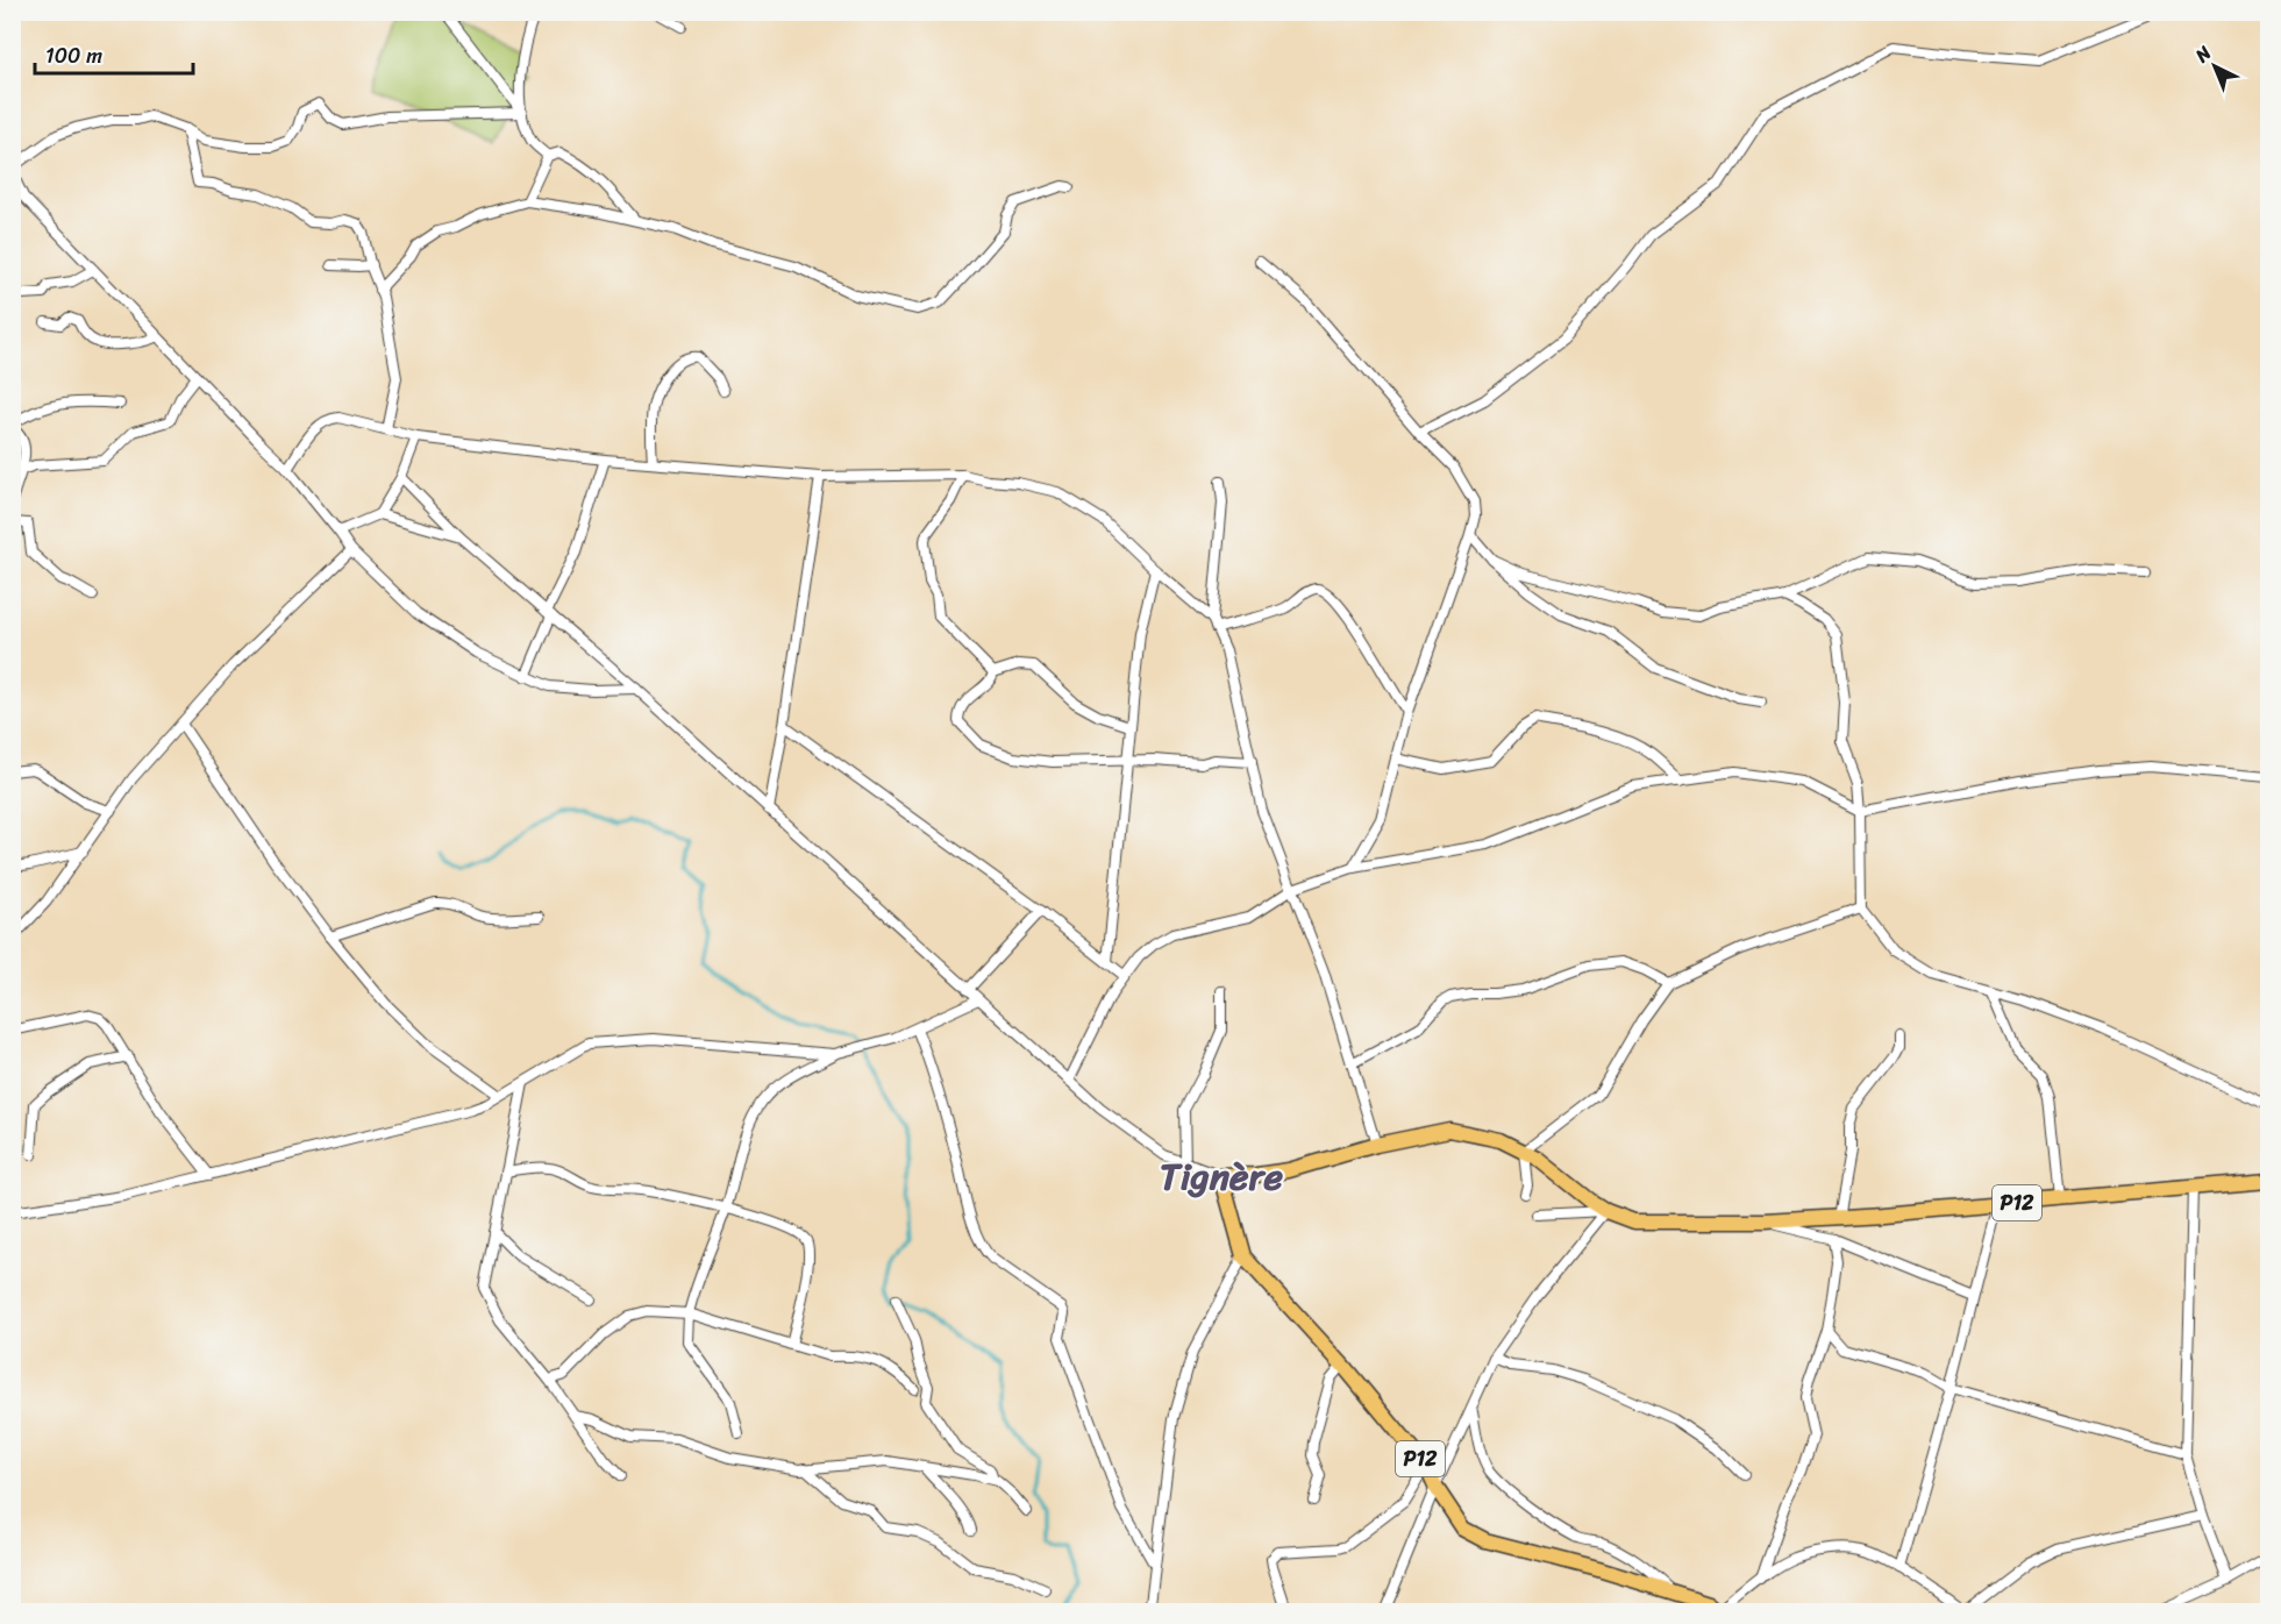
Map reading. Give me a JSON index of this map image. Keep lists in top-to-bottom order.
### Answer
{
  "streets": {
    "main road": ["P12"]
  },
  "districts": ["Tignère"],
  "scale_bar": "100 m",
  "north": "top left"
}
